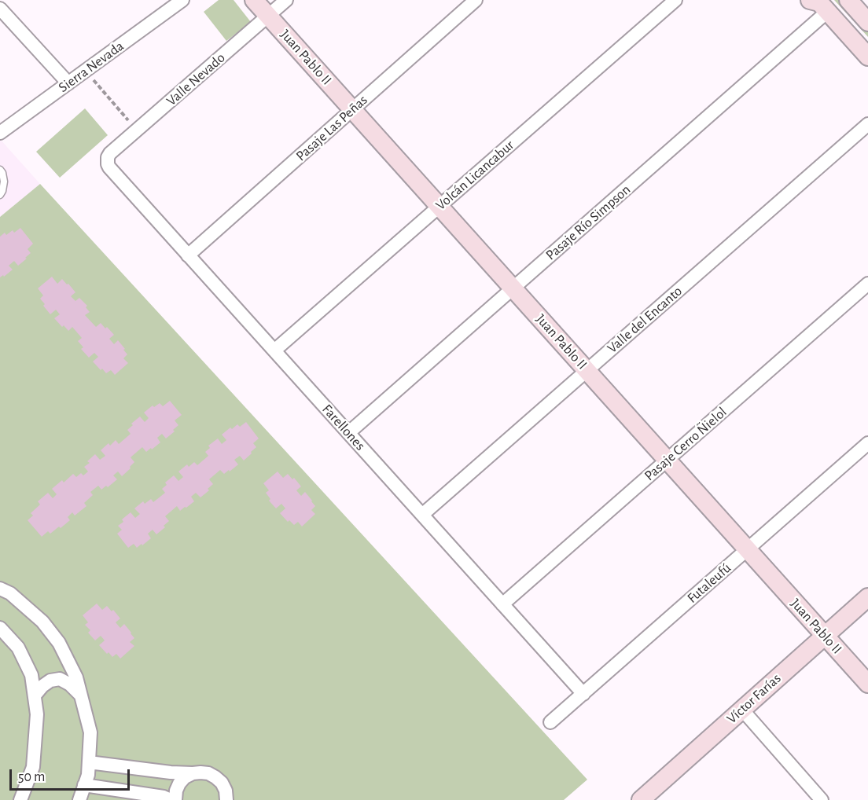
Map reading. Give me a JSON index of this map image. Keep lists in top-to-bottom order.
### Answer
{
  "streets": {
    "street": [
      "Juan Pablo II",
      "Sierra Nevada",
      "Valle Nevado",
      "Pasaje Las Peñas",
      "Volcán Licancabur",
      "Pasaje Río Simpson",
      "Valle del Encanto",
      "Farellones",
      "Pasaje Cerro Ñielol",
      "Futaleufú",
      "Víctor Farías"
    ]
  },
  "crossings": [
    ["Juan Pablo II", "Valle Nevado"],
    ["Juan Pablo II", "Pasaje Las Peñas"],
    ["Juan Pablo II", "Volcán Licancabur"],
    ["Juan Pablo II", "Pasaje Río Simpson"],
    ["Juan Pablo II", "Valle del Encanto"],
    ["Juan Pablo II", "Pasaje Cerro Ñielol"],
    ["Juan Pablo II", "Futaleufú"],
    ["Juan Pablo II", "Víctor Farías"],
    ["Valle Nevado", "Farellones"],
    ["Pasaje Las Peñas", "Farellones"],
    ["Volcán Licancabur", "Farellones"],
    ["Pasaje Río Simpson", "Farellones"],
    ["Valle del Encanto", "Farellones"],
    ["Farellones", "Pasaje Cerro Ñielol"],
    ["Farellones", "Futaleufú"]
  ],
  "scale_bar": "50 m"
}
